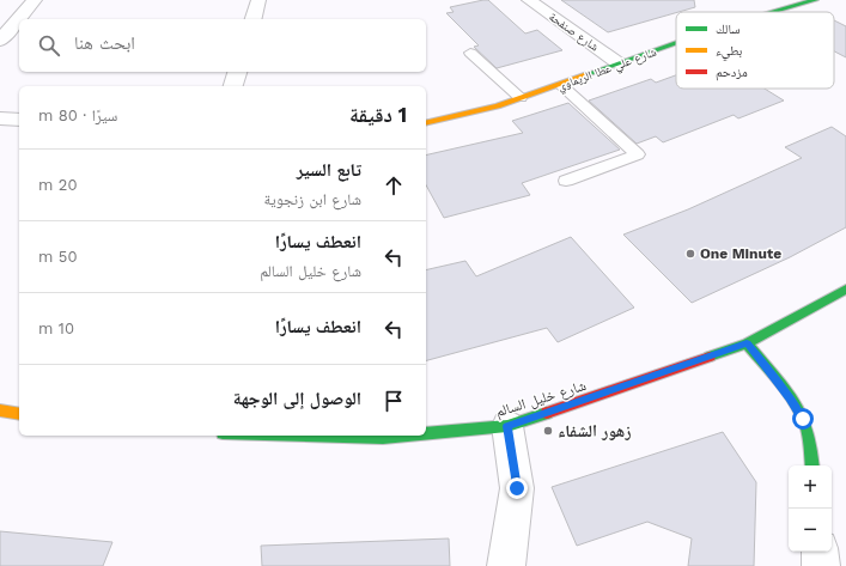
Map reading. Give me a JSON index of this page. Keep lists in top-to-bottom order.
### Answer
{
  "streets": {
    "street": ["شارع صنفحة", "شارع علي عطا الريماوي", "شارع خليل السالم"]
  },
  "crossings": [
    ["شارع صنفحة", "شارع علي عطا الريماوي"]
  ],
  "places": ["One Minute", "زهور الشفاء"],
  "legend": ["سالك", "بطيء", "مزدحم"],
  "page": {
    "search": "ابحث هنا",
    "heading": ["1 دقيقة", "سيرًا · 80 m"],
    "list": [
      ["تابع السير", "شارع ابن زنجوية", "20 m"],
      ["انعطف يسارًا", "شارع خليل السالم", "50 m"],
      ["انعطف يسارًا", "10 m"],
      "الوصول إلى الوجهة"
    ],
    "map_buttons": ["+", "−"]
  }
}
